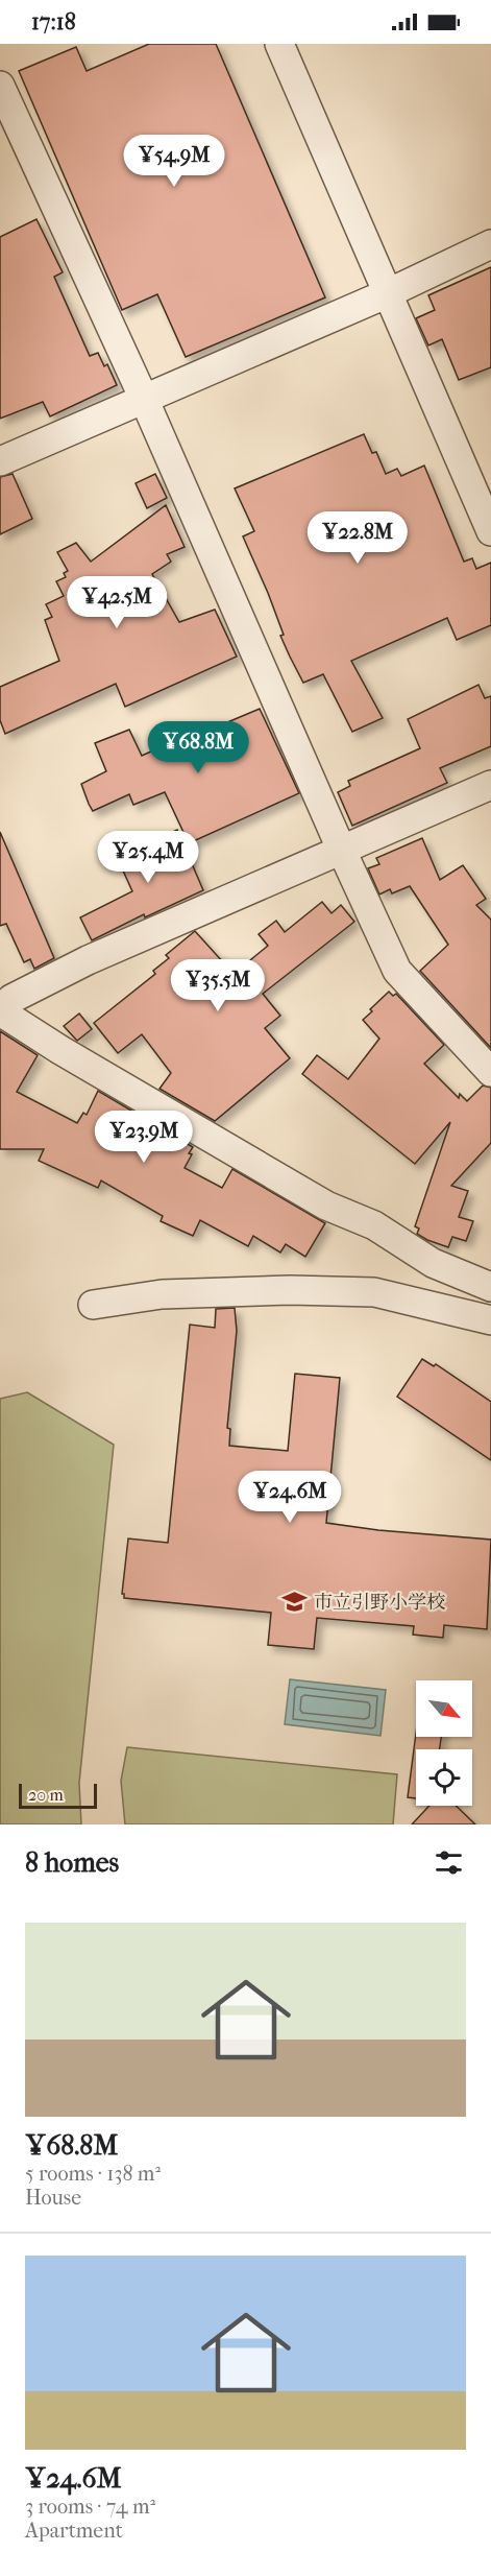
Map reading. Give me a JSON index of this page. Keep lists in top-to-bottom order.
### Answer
{
  "places": {
    "school or university": ["市立引野小学校"]
  },
  "scale_bar": "20 m",
  "north": "bottom right",
  "page": {
    "status": "17:18",
    "price": [
      "¥54.9M",
      "¥22.8M",
      "¥42.5M",
      "¥68.8M",
      "¥25.4M",
      "¥35.5M",
      "¥23.9M",
      "¥24.6M"
    ],
    "scale": "20 m",
    "heading": "8 homes",
    "list": [
      {
        "name": "¥68.8M",
        "note": "5 rooms · 138 m² · House"
      },
      {
        "name": "¥24.6M",
        "note": "3 rooms · 74 m² · Apartment"
      }
    ]
  }
}
